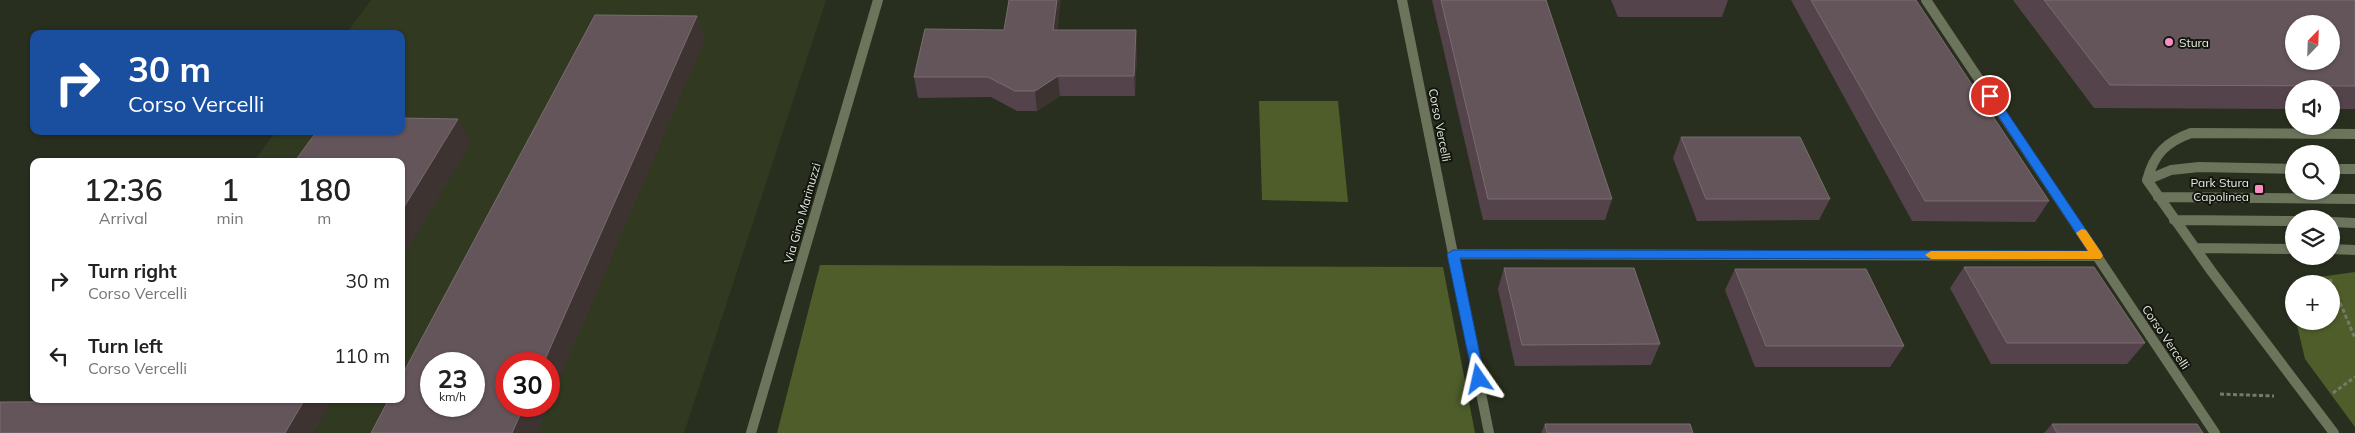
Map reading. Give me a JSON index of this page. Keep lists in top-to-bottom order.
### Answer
{
  "streets": {
    "street": ["Corso Vercelli", "Via Gino Marinuzzi"]
  },
  "places": {
    "other": ["Stura"],
    "transit": ["Park Stura Capolinea"]
  },
  "north": "top right",
  "page": {
    "map_buttons": "+",
    "turn": ["30 m", "Corso Vercelli"],
    "eta": [
      "12:36",
      "Arrival",
      "1",
      "min",
      "180",
      "m"
    ],
    "list": [
      {
        "name": "Turn right",
        "note": "Corso Vercelli",
        "value": "30 m"
      },
      {
        "name": "Turn left",
        "note": "Corso Vercelli",
        "value": "110 m"
      }
    ],
    "speed": "23 km/h",
    "limit": "30"
  }
}
